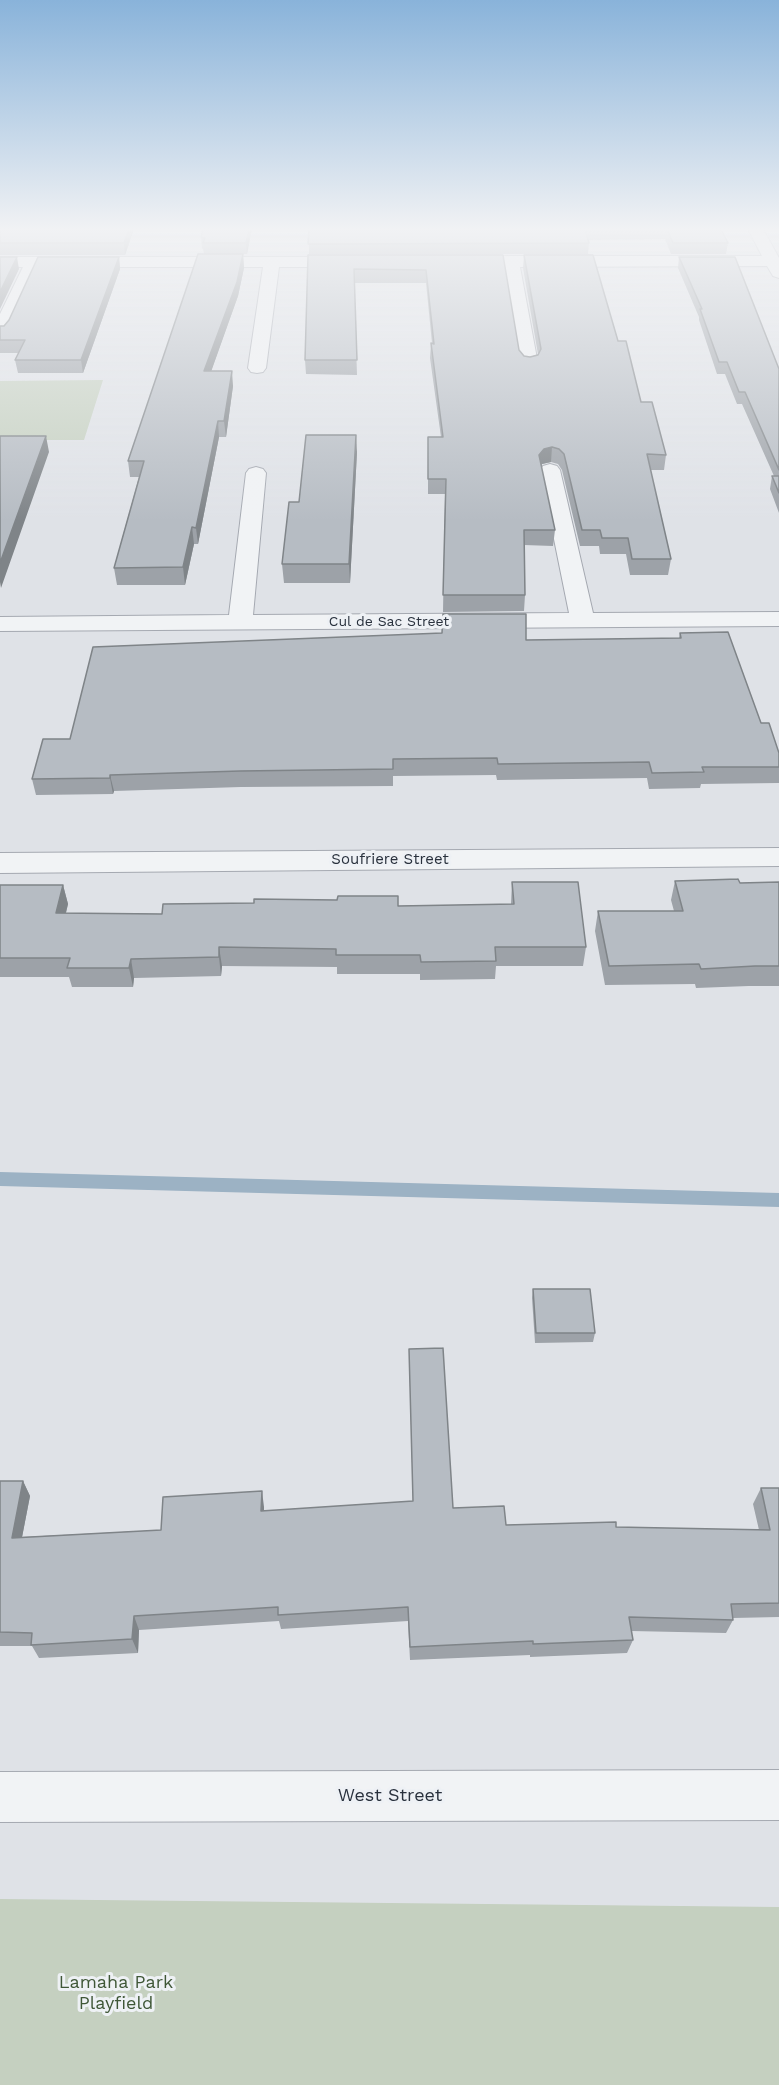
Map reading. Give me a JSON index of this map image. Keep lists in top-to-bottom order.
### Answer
{
  "streets": {
    "street": ["Cul de Sac Street", "Soufriere Street", "West Street"]
  },
  "parks": ["Lamaha Park Playfield"]
}
